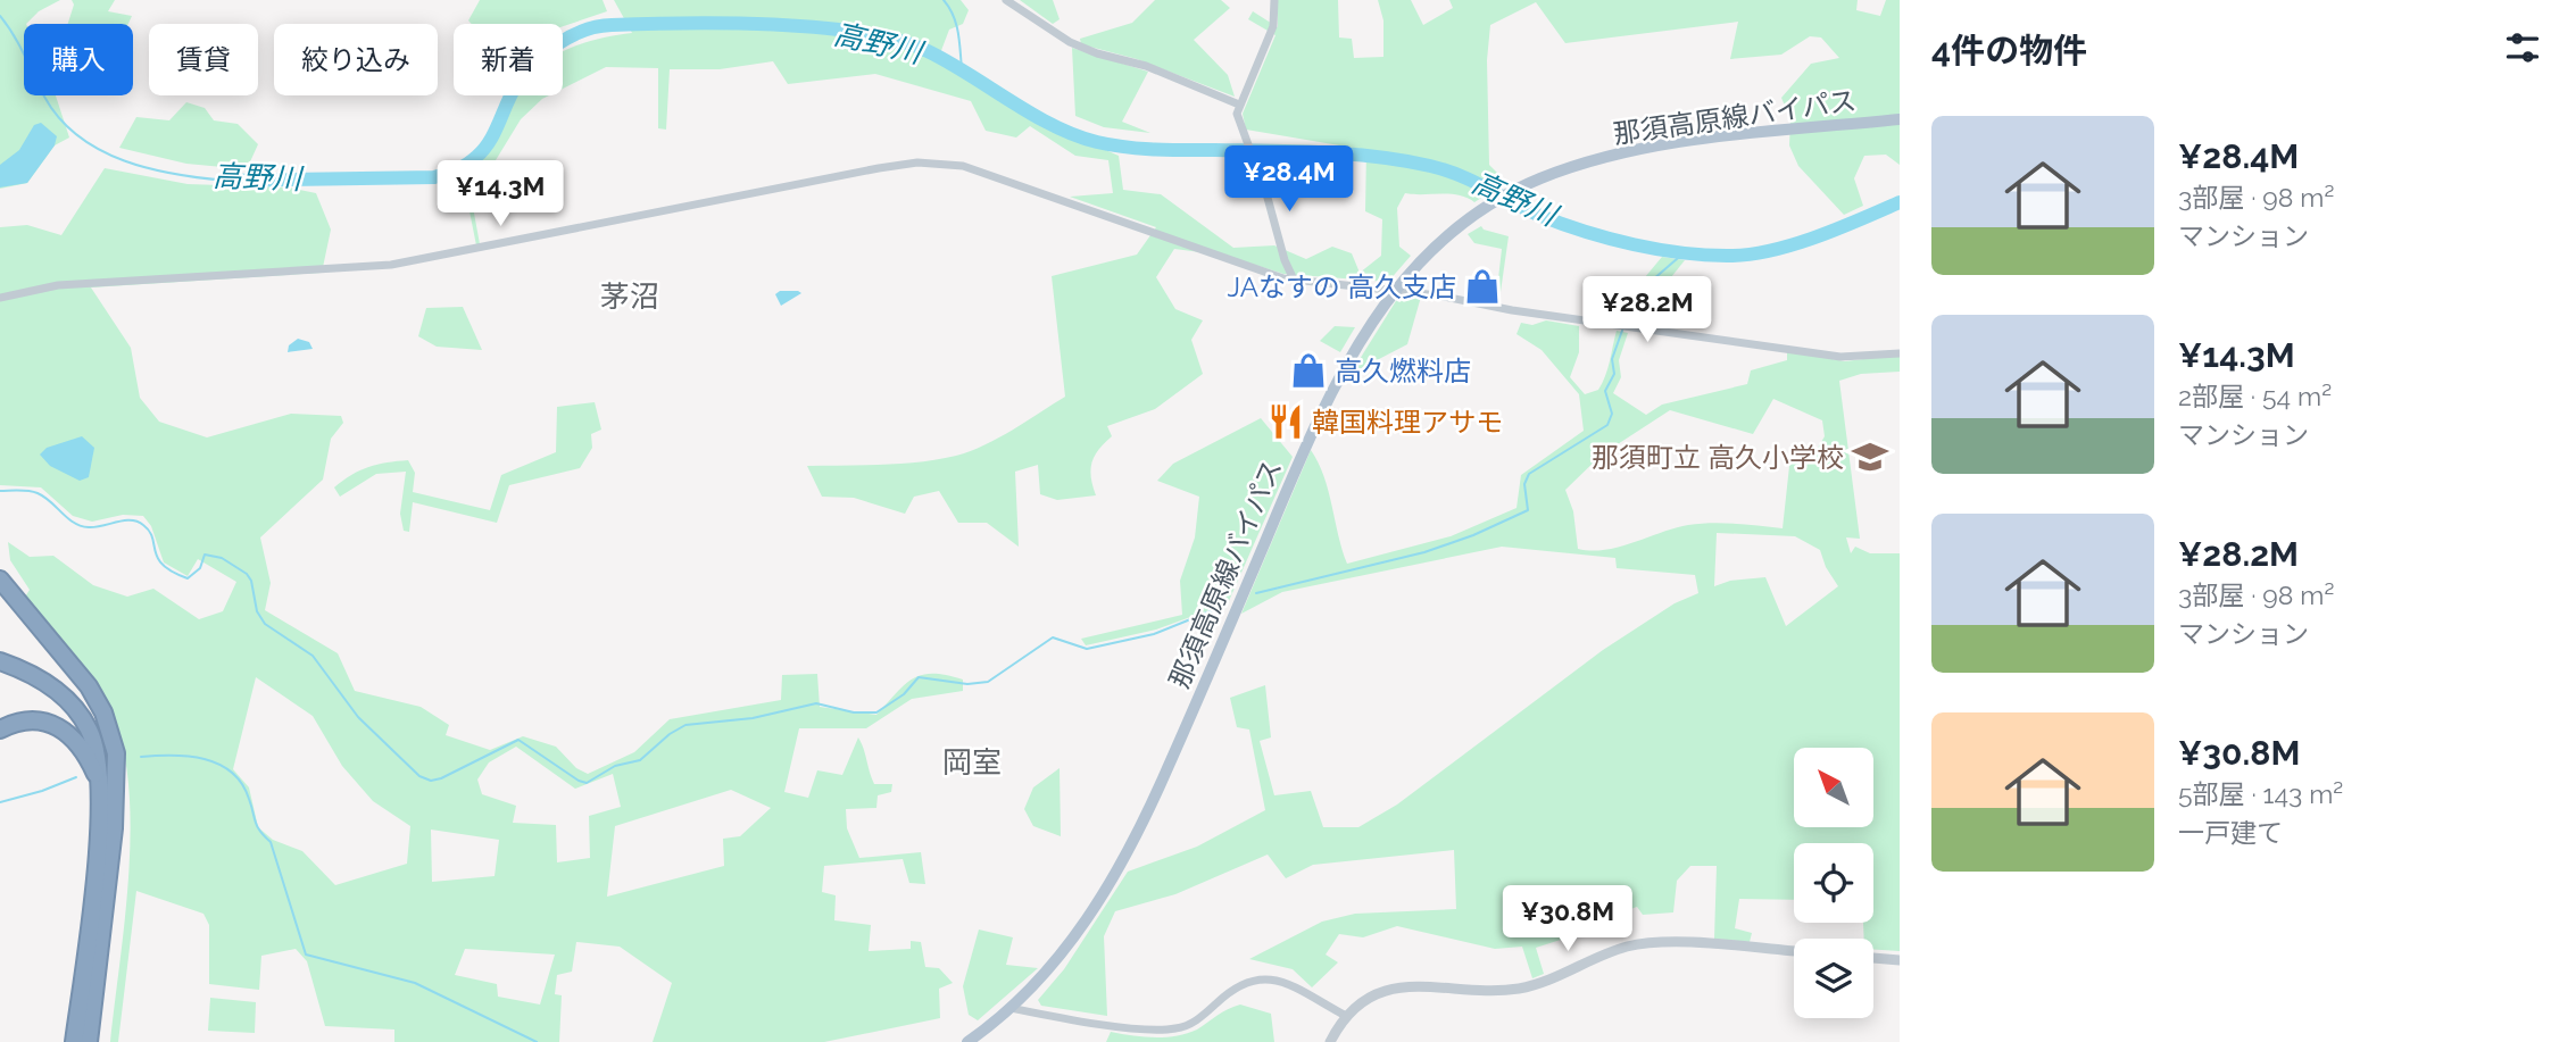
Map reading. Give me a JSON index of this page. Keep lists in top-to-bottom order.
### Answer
{
  "streets": {
    "main road": ["那須高原線バイパス"]
  },
  "districts": ["茅沼", "岡室"],
  "water": ["高野川"],
  "places": {
    "shop": ["JAなすの 高久支店", "高久燃料店"],
    "restaurant": ["韓国料理アサモ"],
    "school or university": ["那須町立 高久小学校"]
  },
  "north": "top left",
  "page": {
    "heading": "4件の物件",
    "chip": [
      "購入",
      "賃貸",
      "絞り込み",
      "新着"
    ],
    "list": [
      {
        "name": "¥28.4M",
        "note": "3部屋 · 98 m² · マンション"
      },
      {
        "name": "¥14.3M",
        "note": "2部屋 · 54 m² · マンション"
      },
      {
        "name": "¥28.2M",
        "note": "3部屋 · 98 m² · マンション"
      },
      {
        "name": "¥30.8M",
        "note": "5部屋 · 143 m² · 一戸建て"
      }
    ],
    "price": [
      "¥28.4M",
      "¥14.3M",
      "¥28.2M",
      "¥30.8M"
    ]
  }
}
